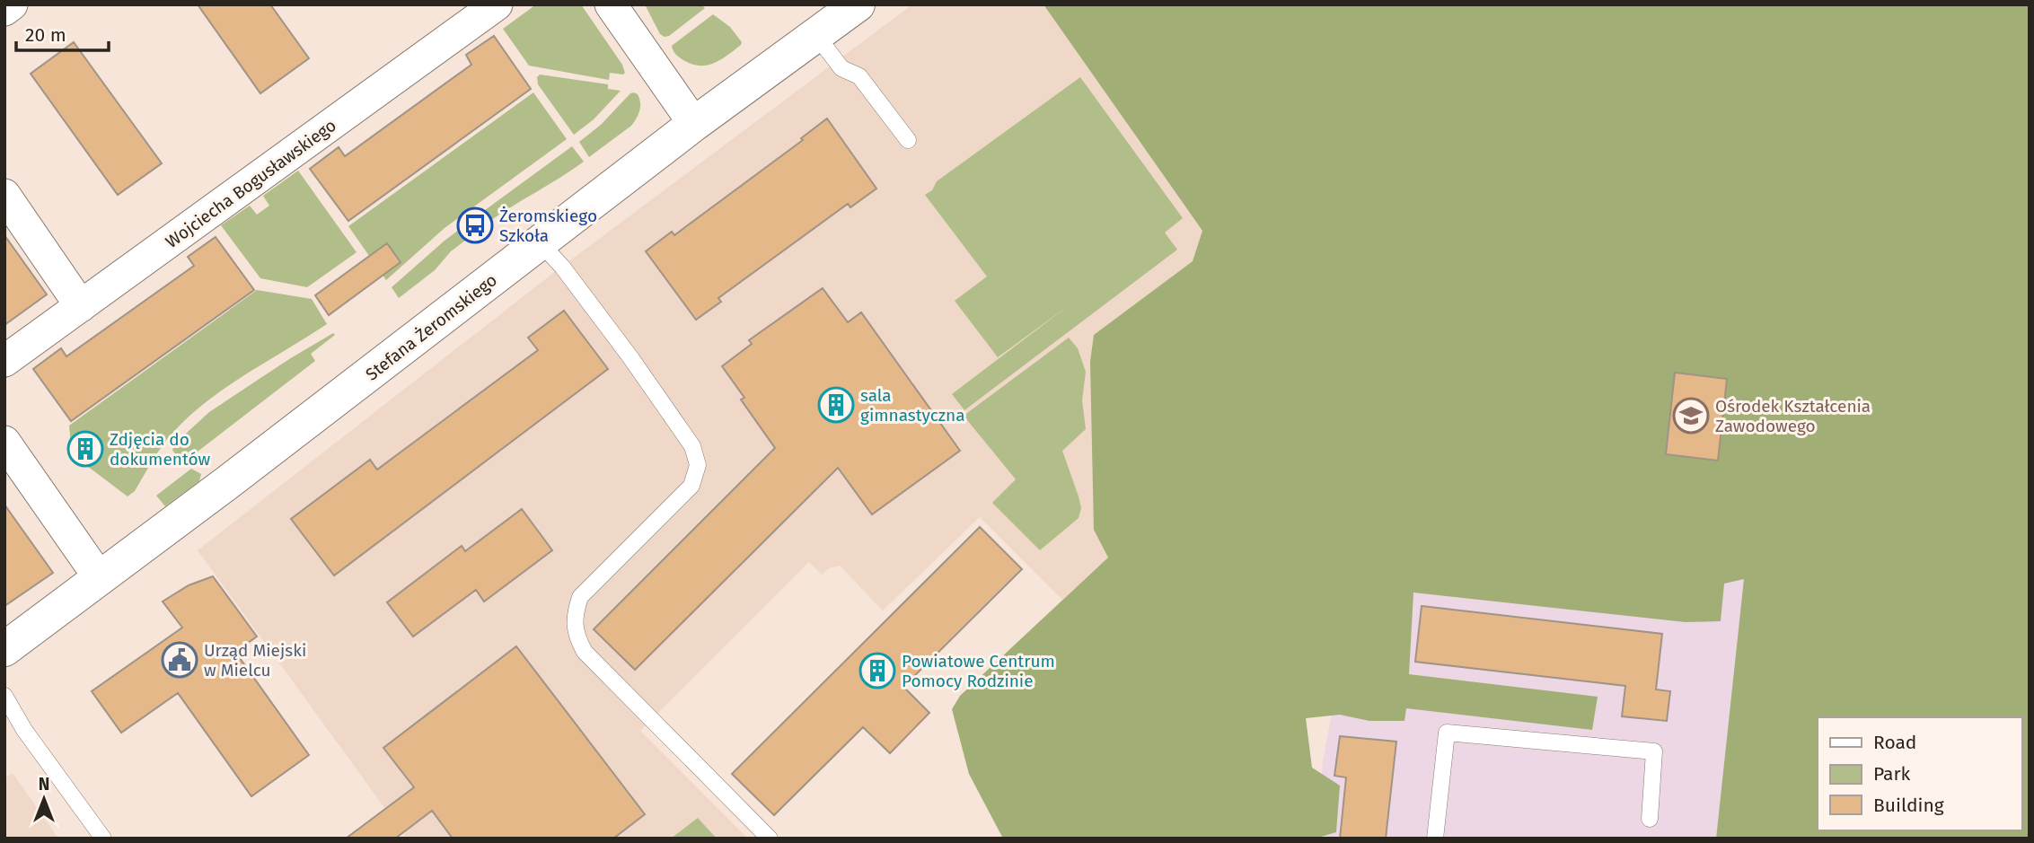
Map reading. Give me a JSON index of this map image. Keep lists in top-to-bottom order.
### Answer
{
  "streets": {
    "street": ["Wojciecha Bogusławskiego", "Stefana Żeromskiego"]
  },
  "places": {
    "bus stop": ["Żeromskiego Szkoła"],
    "building": ["sala gimnastyczna", "Zdjęcia do dokumentów", "Powiatowe Centrum Pomocy Rodzinie"],
    "school or university": ["Ośrodek Kształcenia Zawodowego"],
    "public building": ["Urząd Miejski w Mielcu"]
  },
  "legend": ["Road", "Park", "Building"],
  "scale_bar": "20 m",
  "north": "top"
}
